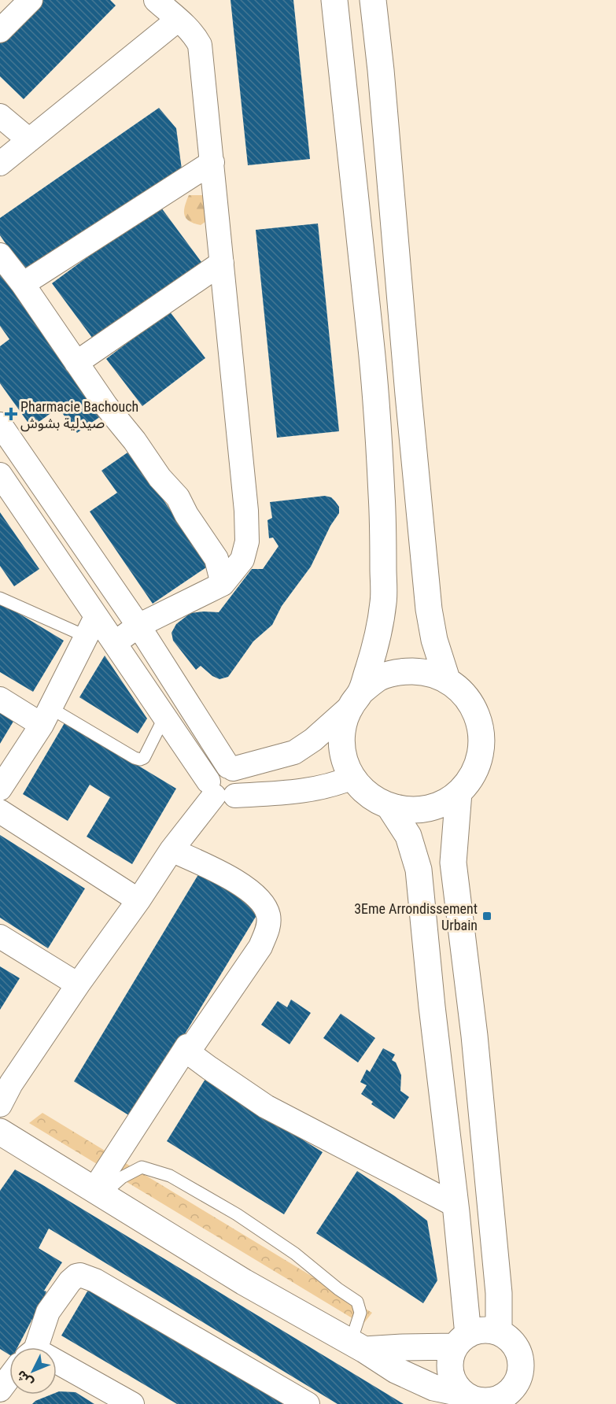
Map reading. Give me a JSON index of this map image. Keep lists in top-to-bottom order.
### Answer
{
  "places": {
    "health": ["Pharmacie Bachouch صيدلية بشوش"],
    "transit": ["3Eme Arrondissement Urbain"]
  },
  "north": "bottom left"
}
